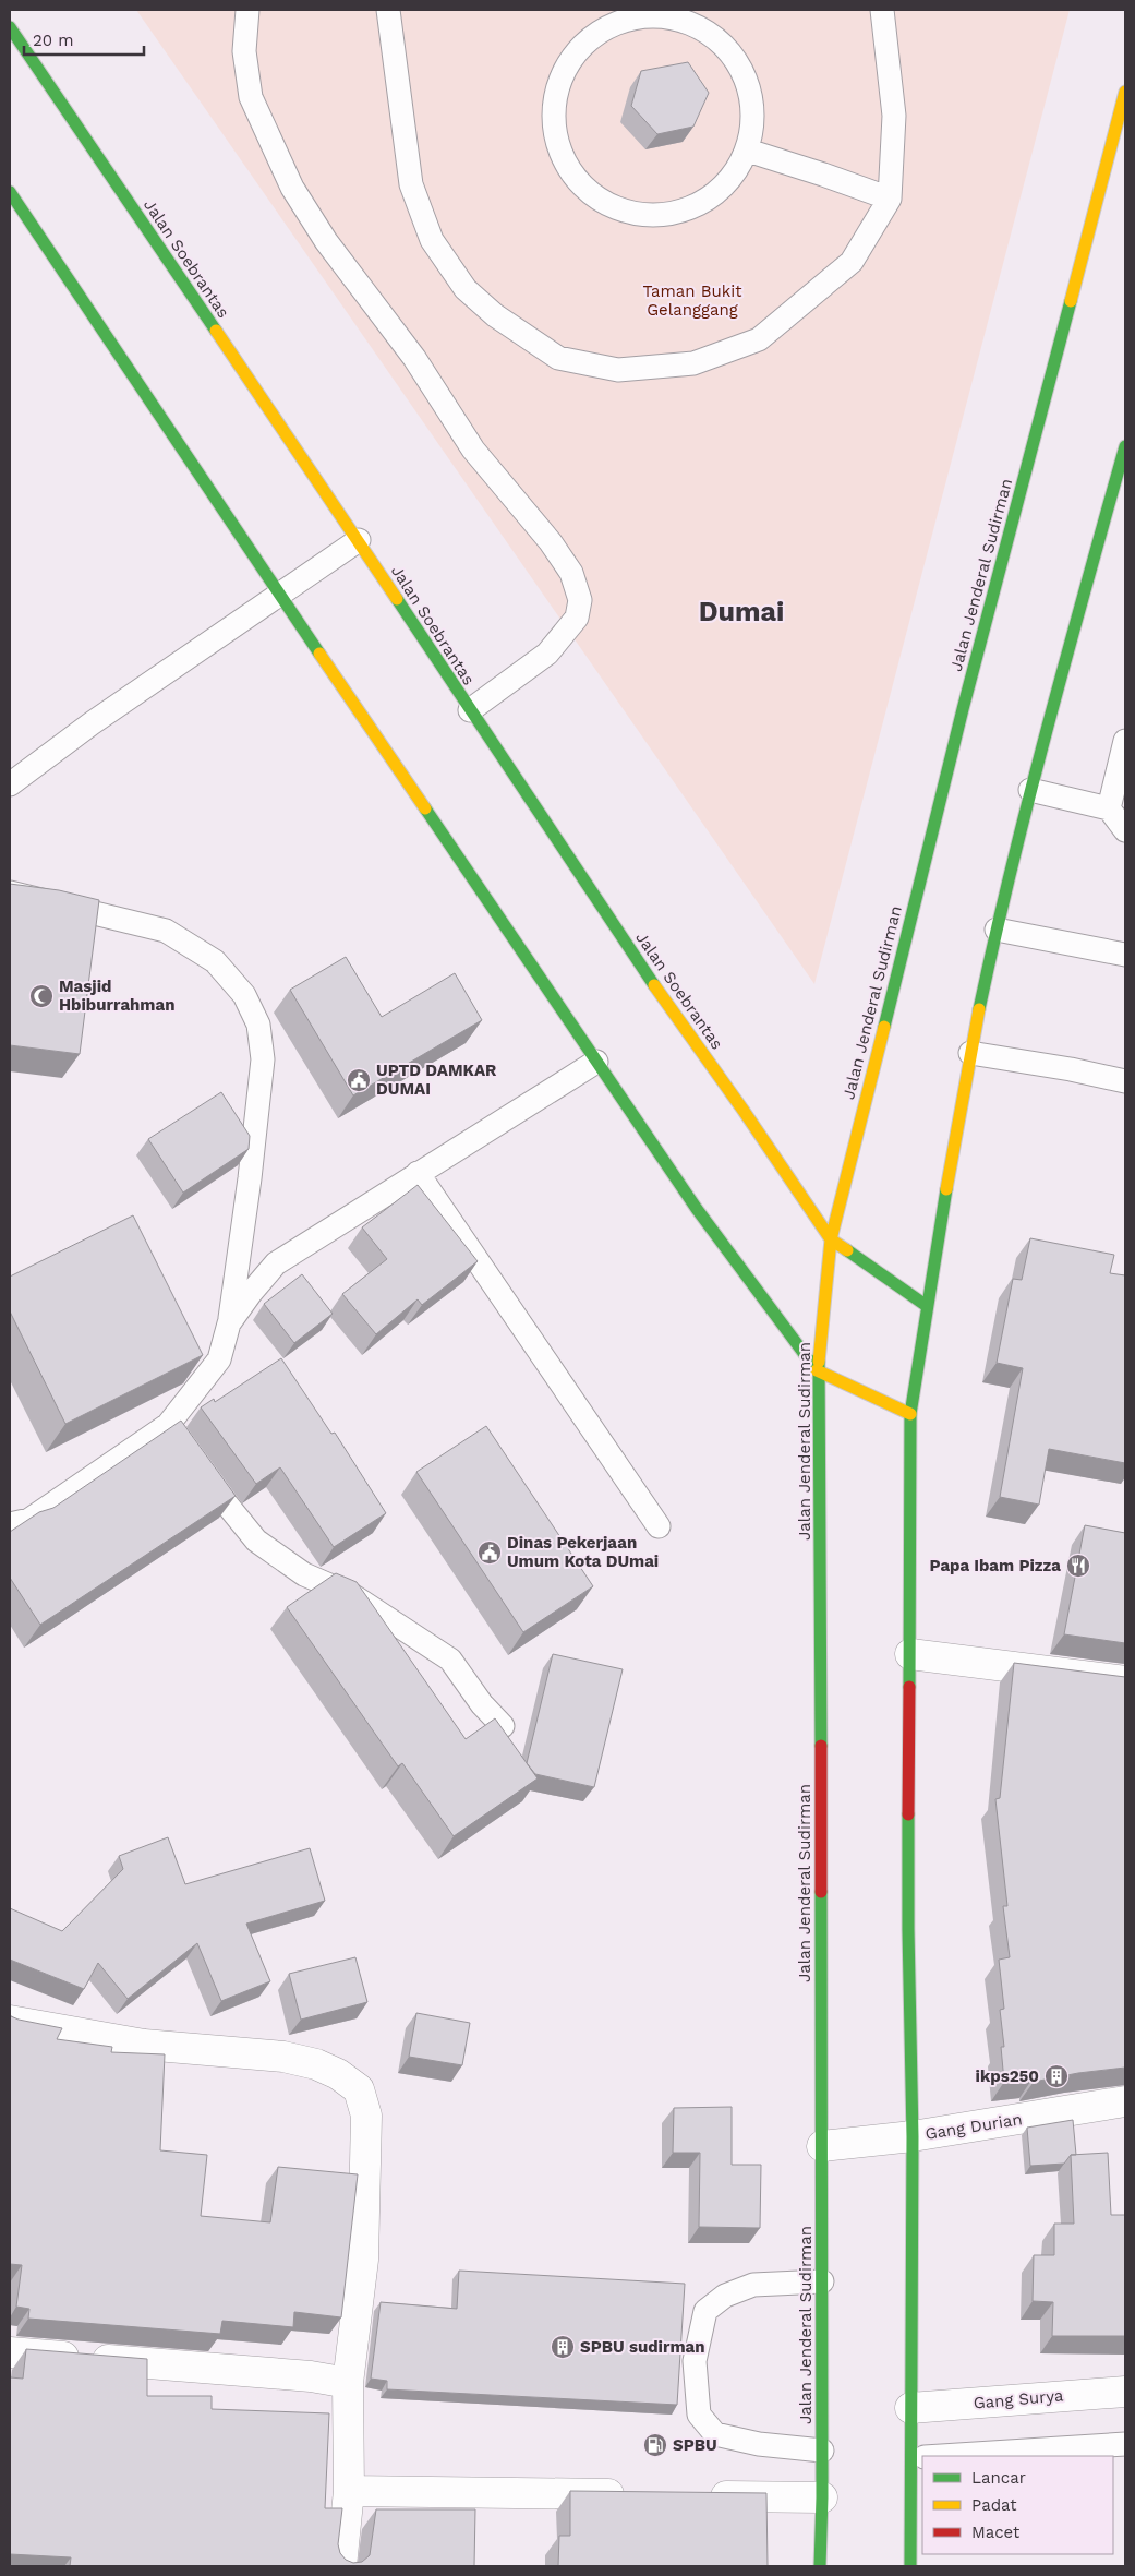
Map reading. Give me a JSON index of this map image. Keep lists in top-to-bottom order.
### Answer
{
  "streets": {
    "main road": ["Jalan Soebrantas", "Jalan Jenderal Sudirman"],
    "street": ["Gang Durian", "Gang Surya"]
  },
  "crossings": [
    ["Jalan Soebrantas", "Jalan Jenderal Sudirman"],
    ["Jalan Jenderal Sudirman", "Gang Durian"]
  ],
  "districts": ["Dumai"],
  "parks": ["Taman Bukit Gelanggang"],
  "places": {
    "mosque": ["Masjid Hbiburrahman"],
    "public building": ["UPTD DAMKAR DUMAI", "Dinas Pekerjaan Umum Kota DUmai"],
    "restaurant": ["Papa Ibam Pizza"],
    "building": ["ikps250", "SPBU sudirman"],
    "fuel station": ["SPBU"]
  },
  "legend": ["Lancar", "Padat", "Macet"],
  "scale_bar": "20 m"
}
